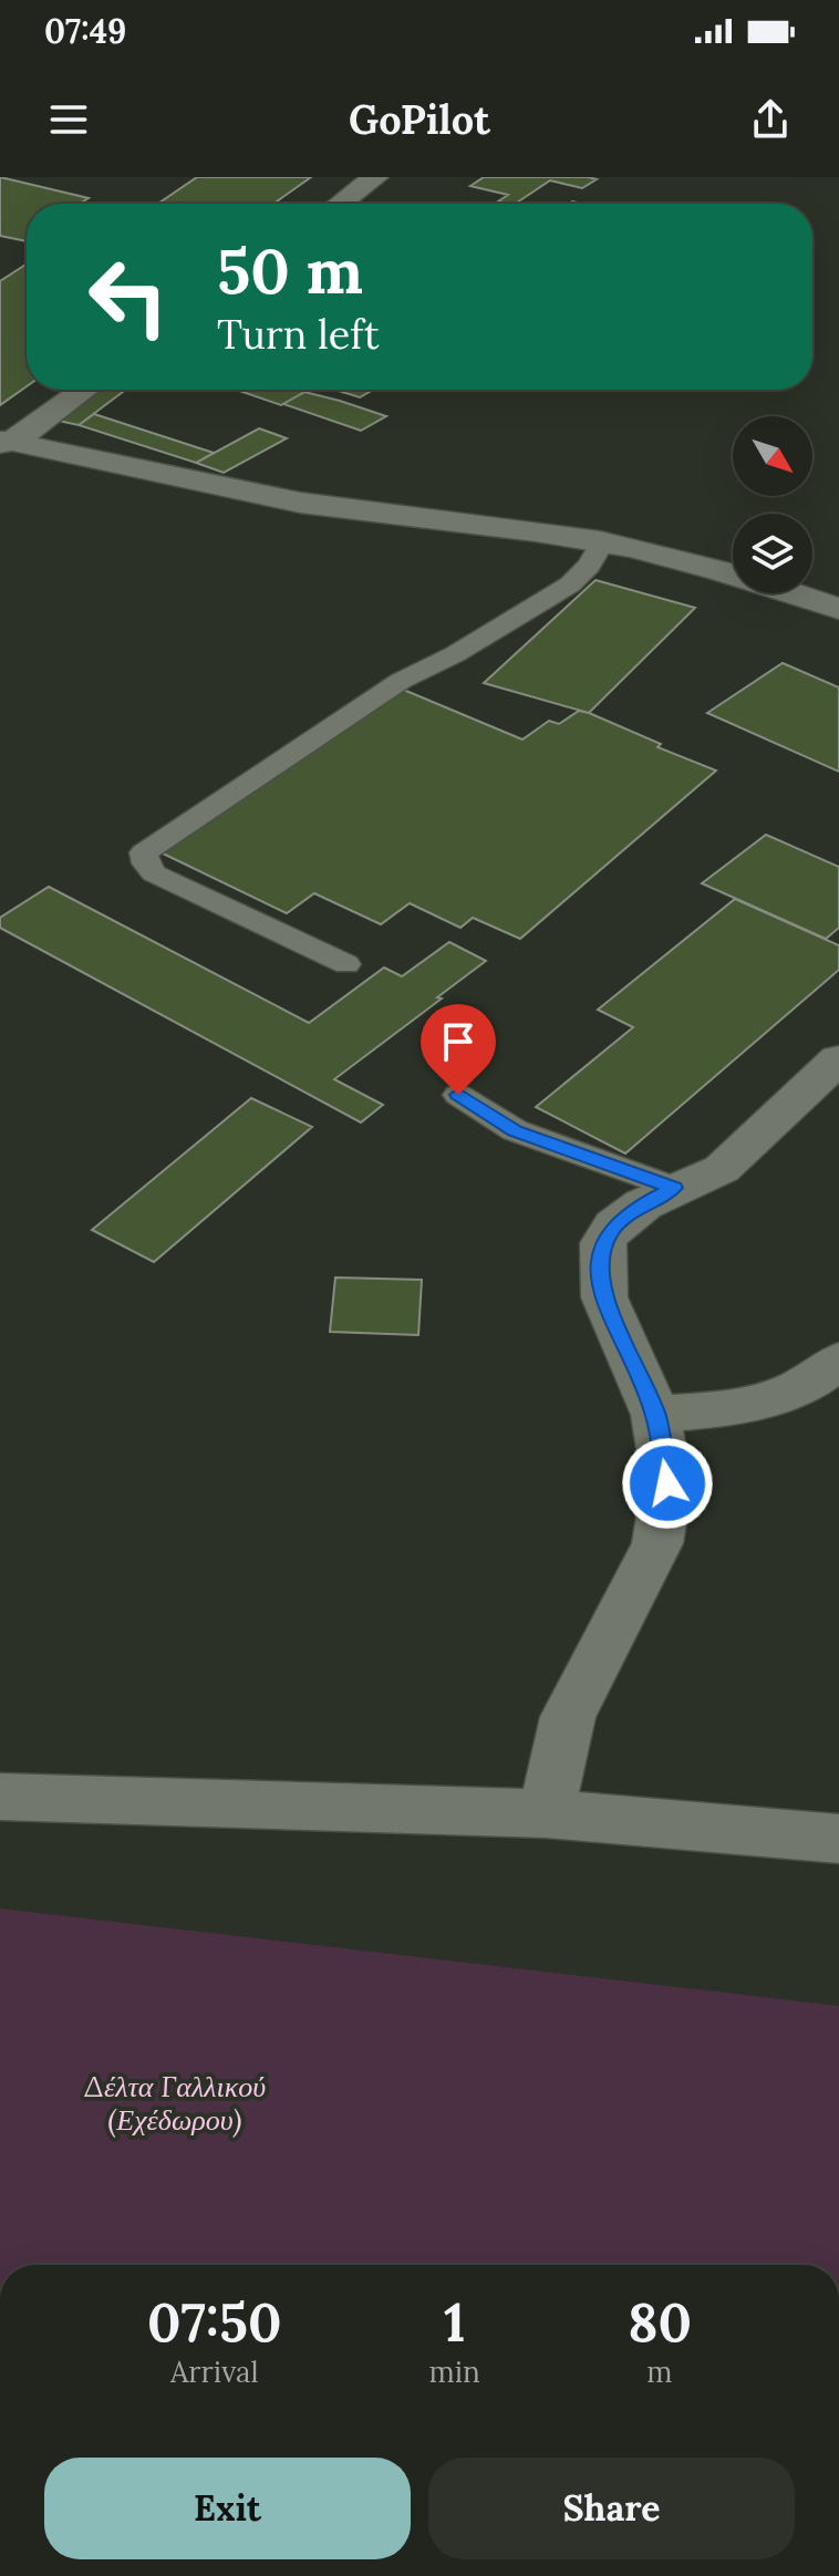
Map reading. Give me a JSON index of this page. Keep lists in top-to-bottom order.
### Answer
{
  "parks": ["Δέλτα Γαλλικού (Εχέδωρου)"],
  "north": "bottom right",
  "page": {
    "status": "07:49",
    "header": "GoPilot",
    "turn": ["50 m", "Turn left"],
    "eta": [
      "07:50",
      "Arrival",
      "1",
      "min",
      "80",
      "m"
    ],
    "buttons": ["Exit", "Share"]
  }
}
